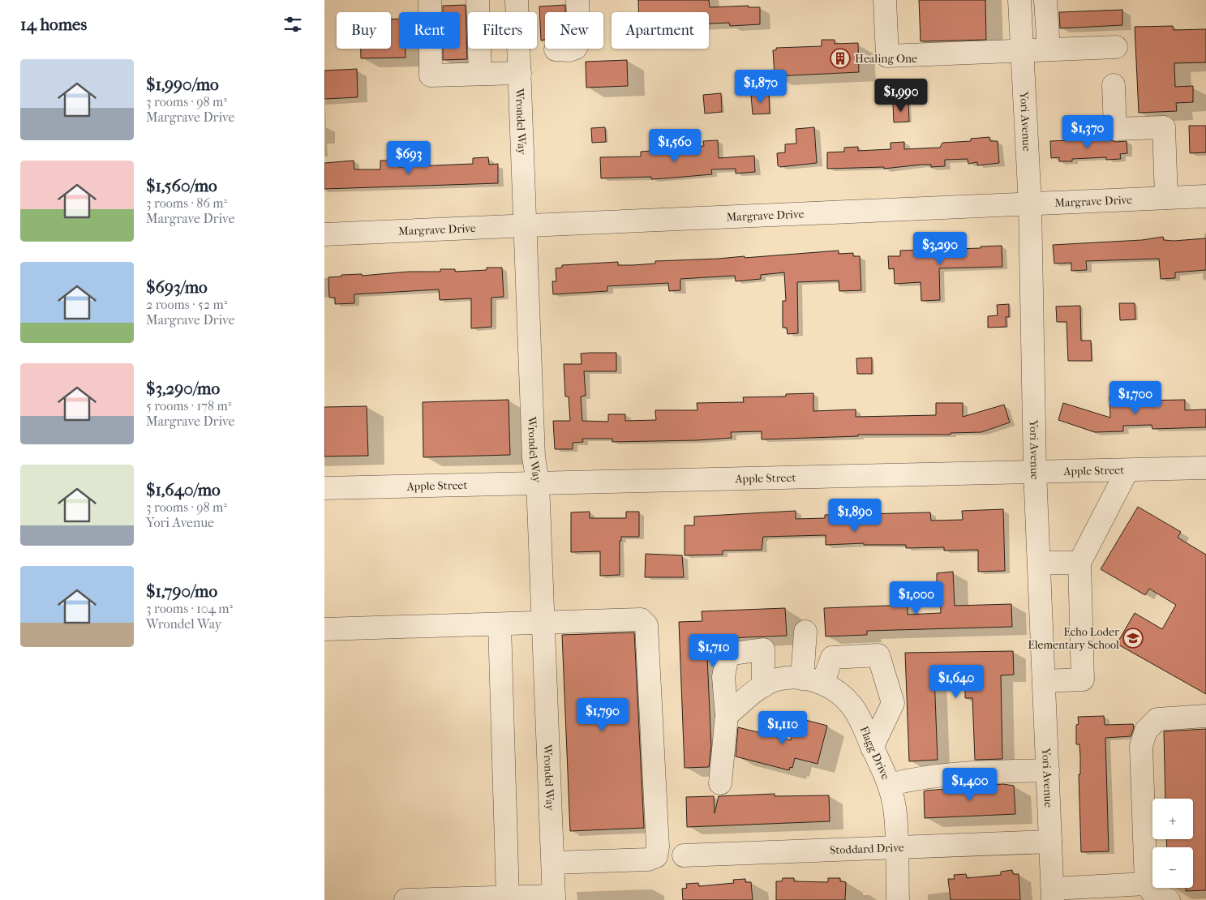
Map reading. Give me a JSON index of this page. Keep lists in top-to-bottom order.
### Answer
{
  "streets": {
    "street": [
      "Yori Avenue",
      "Wrondel Way",
      "Margrave Drive",
      "Apple Street",
      "Flagg Drive",
      "Stoddard Drive"
    ]
  },
  "crossings": [
    ["Yori Avenue", "Margrave Drive"],
    ["Yori Avenue", "Apple Street"],
    ["Yori Avenue", "Stoddard Drive"],
    ["Wrondel Way", "Margrave Drive"],
    ["Wrondel Way", "Apple Street"],
    ["Flagg Drive", "Stoddard Drive"]
  ],
  "places": {
    "building": ["Healing One"],
    "school or university": ["Echo Loder Elementary School"]
  },
  "page": {
    "heading": "14 homes",
    "chip": [
      "Buy",
      "Rent",
      "Filters",
      "New",
      "Apartment"
    ],
    "list": [
      {
        "name": "$1,990/mo",
        "note": "3 rooms · 98 m² · Margrave Drive"
      },
      {
        "name": "$1,560/mo",
        "note": "3 rooms · 86 m² · Margrave Drive"
      },
      {
        "name": "$693/mo",
        "note": "2 rooms · 52 m² · Margrave Drive"
      },
      {
        "name": "$3,290/mo",
        "note": "5 rooms · 178 m² · Margrave Drive"
      },
      {
        "name": "$1,640/mo",
        "note": "3 rooms · 98 m² · Yori Avenue"
      },
      {
        "name": "$1,790/mo",
        "note": "3 rooms · 104 m² · Wrondel Way"
      }
    ],
    "price": [
      "$1,870",
      "$1,990",
      "$1,370",
      "$1,560",
      "$693",
      "$3,290",
      "$1,700",
      "$1,890",
      "$1,000",
      "$1,710",
      "$1,640",
      "$1,790",
      "$1,110",
      "$1,400"
    ],
    "map_buttons": ["+", "−"]
  }
}
